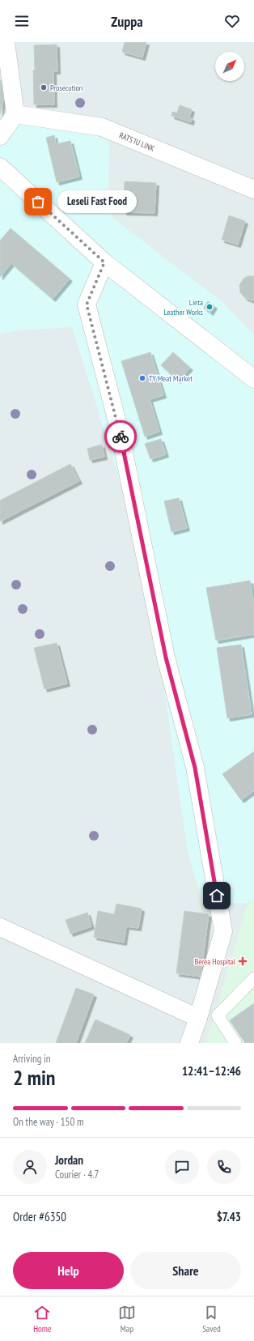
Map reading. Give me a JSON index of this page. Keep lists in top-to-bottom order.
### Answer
{
  "streets": {
    "street": ["RATS'IU LINK"]
  },
  "places": {
    "other": [
      "Prosecution",
      "Leseli Fast Food",
      "Lieta Leather Works",
      "TY Meat Market"
    ],
    "health": ["Berea Hospital"]
  },
  "north": "top right",
  "page": {
    "header": "Zuppa",
    "bubble": "Leseli Fast Food",
    "heading": ["2 min", "Arriving in", "12:41–12:46"],
    "panel": [
      "Jordan",
      "Courier · 4.7",
      "Order #6350",
      "$7.43"
    ],
    "bar": "On the way · 150 m",
    "buttons": ["Help", "Share"],
    "tabs": ["Home", "Map", "Saved"]
  }
}
